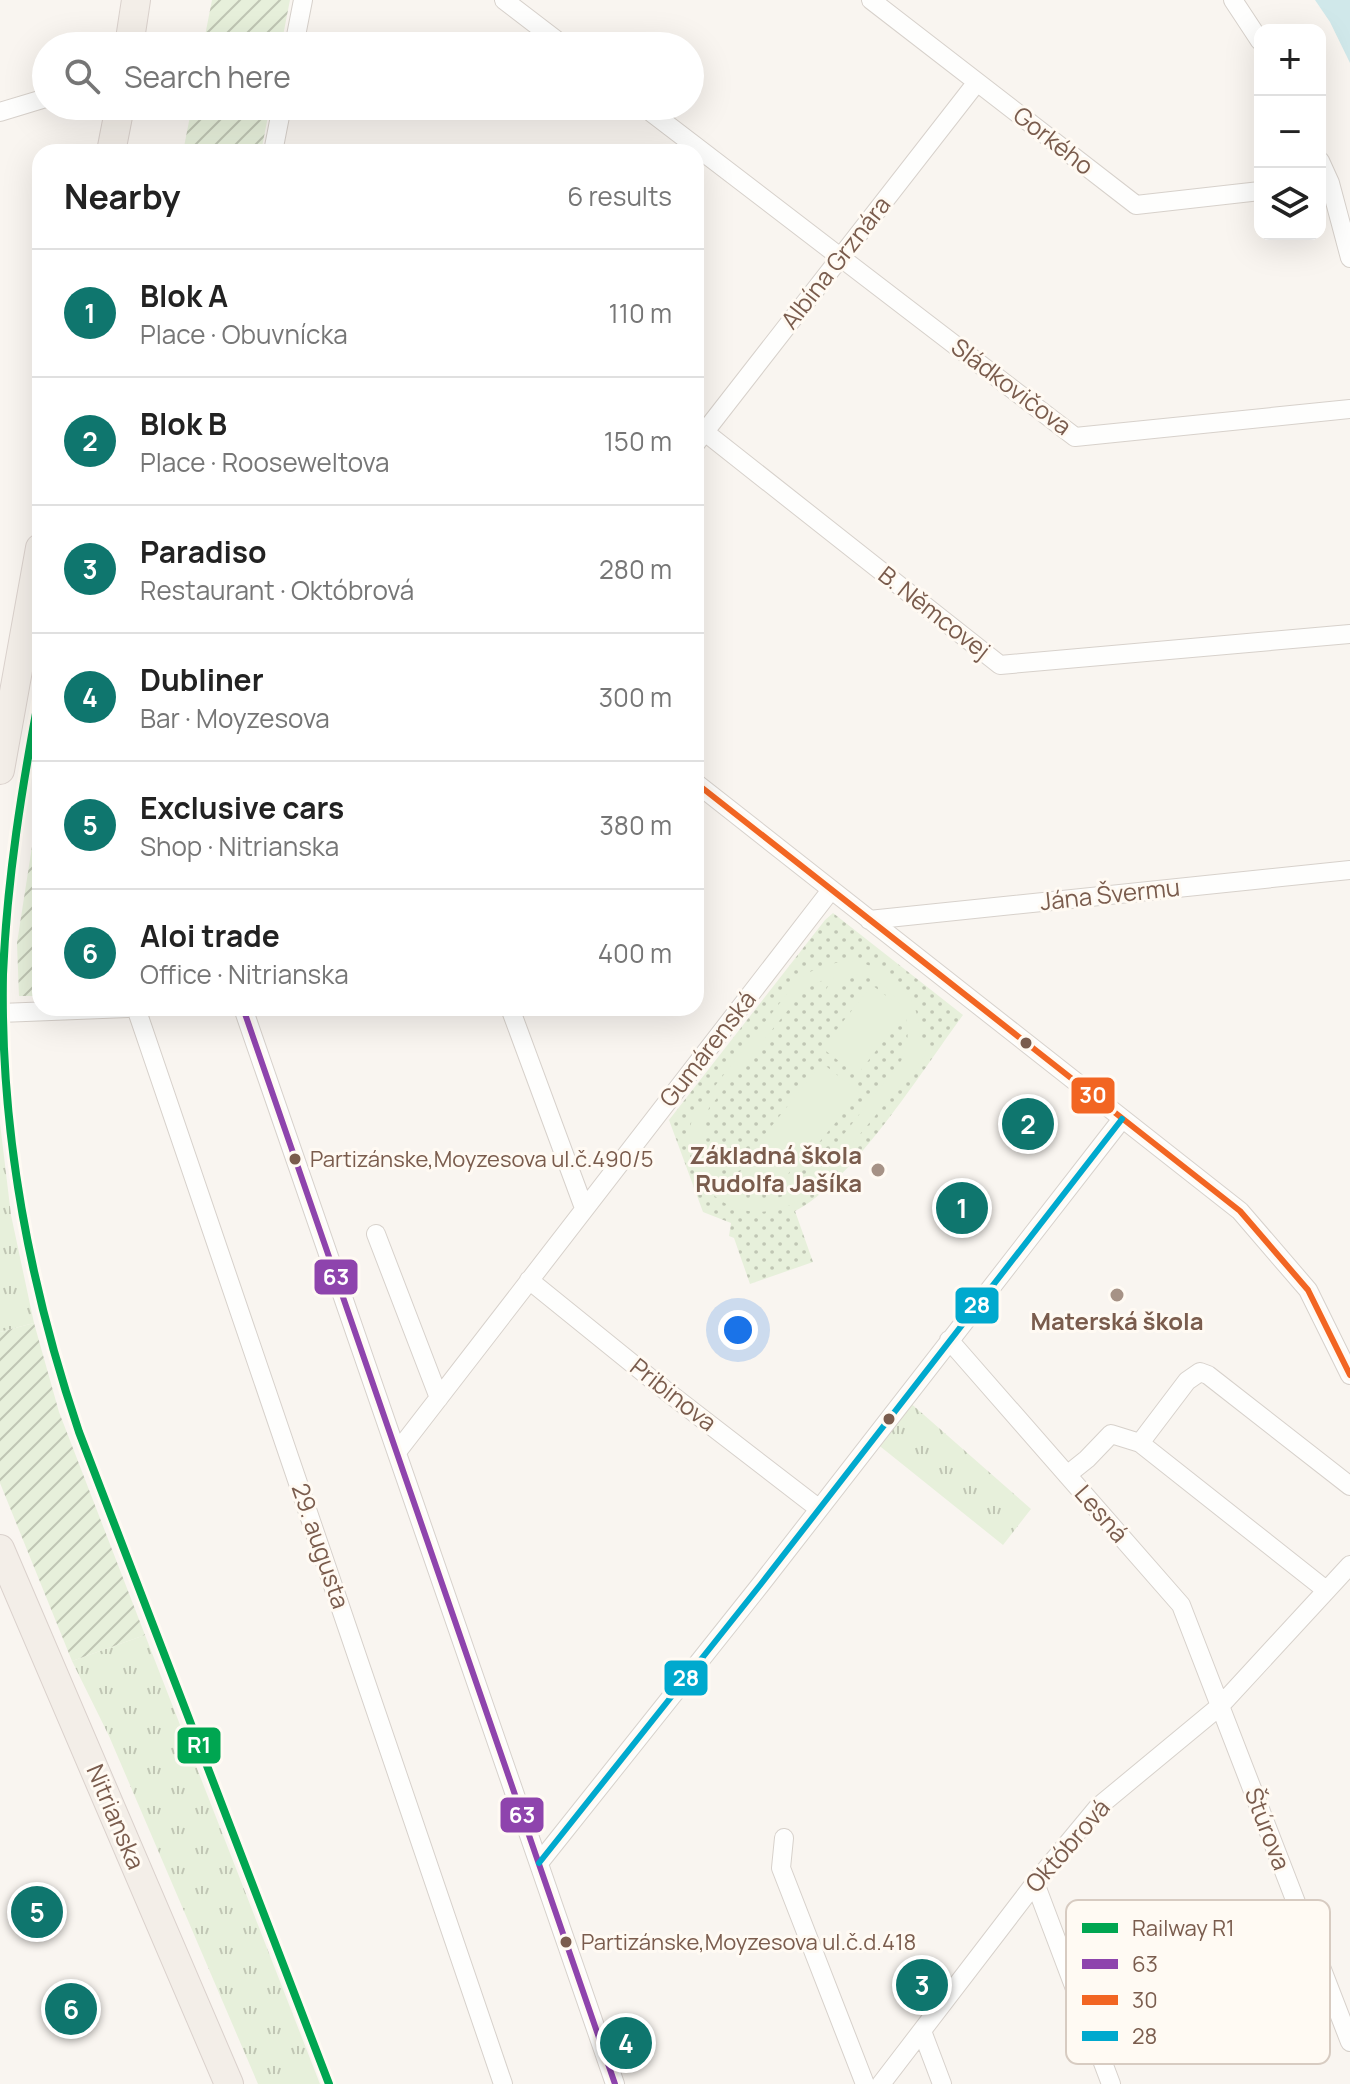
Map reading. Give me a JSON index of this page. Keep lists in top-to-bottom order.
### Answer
{
  "streets": {
    "main road": ["Nitrianska"],
    "street": [
      "Gorkého",
      "Albína Grznára",
      "Sládkovičova",
      "B. Němcovej",
      "Jána Švermu",
      "Gumárenská",
      "Pribinova",
      "Lesná",
      "29. augusta",
      "Štúrova",
      "Októbrová"
    ]
  },
  "crossings": [
    ["Gorkého", "Albína Grznára"],
    ["Albína Grznára", "Sládkovičova"],
    ["Gumárenská", "Pribinova"],
    ["Lesná", "Štúrova"],
    ["Lesná", "Októbrová"],
    ["Štúrova", "Októbrová"]
  ],
  "places": [
    "Partizánske,Moyzesova ul.č.490/5",
    "Základná škola Rudolfa Jašíka",
    "Materská škola",
    "Partizánske,Moyzesova ul.č.d.418"
  ],
  "lines": [
    "rail line R1",
    "transit line 30",
    "transit line 63",
    "transit line 28"
  ],
  "legend": [
    "Railway R1",
    "63",
    "30",
    "28"
  ],
  "page": {
    "map_buttons": ["+", "−"],
    "search": "Search here",
    "heading": ["Nearby", "6 results"],
    "list": [
      {
        "mark": "1",
        "name": "Blok A",
        "note": "Place · Obuvnícka",
        "value": "110 m"
      },
      {
        "mark": "2",
        "name": "Blok B",
        "note": "Place · Rooseweltova",
        "value": "150 m"
      },
      {
        "mark": "3",
        "name": "Paradiso",
        "note": "Restaurant · Októbrová",
        "value": "280 m"
      },
      {
        "mark": "4",
        "name": "Dubliner",
        "note": "Bar · Moyzesova",
        "value": "300 m"
      },
      {
        "mark": "5",
        "name": "Exclusive cars",
        "note": "Shop · Nitrianska",
        "value": "380 m"
      },
      {
        "mark": "6",
        "name": "Aloi trade",
        "note": "Office · Nitrianska",
        "value": "400 m"
      }
    ],
    "pins": [
      "2",
      "1",
      "5",
      "3",
      "6",
      "4"
    ]
  }
}
